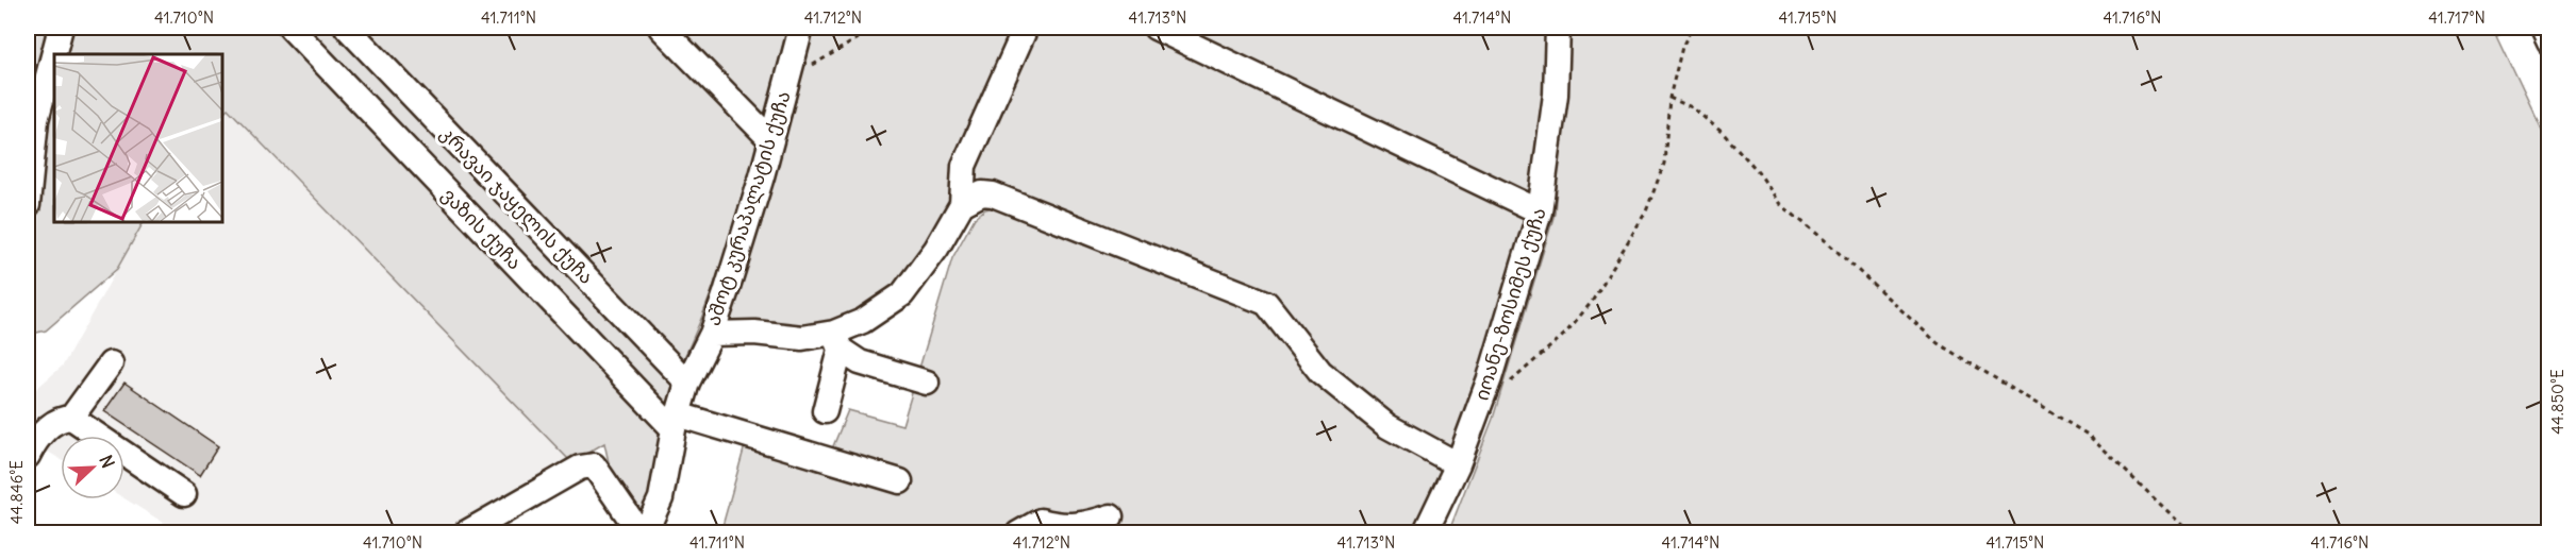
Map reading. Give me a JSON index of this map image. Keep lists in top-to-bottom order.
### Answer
{
  "streets": {
    "street": [
      "კრავაი ჯაყელის ქუჩა",
      "აშოტ კურაპალატის ქუჩა",
      "ვაზის ქუჩა",
      "იოანე-ზოსიმეს ქუჩა"
    ]
  },
  "crossings": [
    ["კრავაი ჯაყელის ქუჩა", "აშოტ კურაპალატის ქუჩა"],
    ["აშოტ კურაპალატის ქუჩა", "ვაზის ქუჩა"]
  ],
  "north": "top right",
  "coordinates": [
    "41.710°N",
    "41.711°N",
    "41.712°N",
    "41.713°N",
    "41.714°N",
    "41.715°N",
    "41.716°N",
    "41.717°N",
    "44.850°E",
    "44.846°E"
  ]
}
